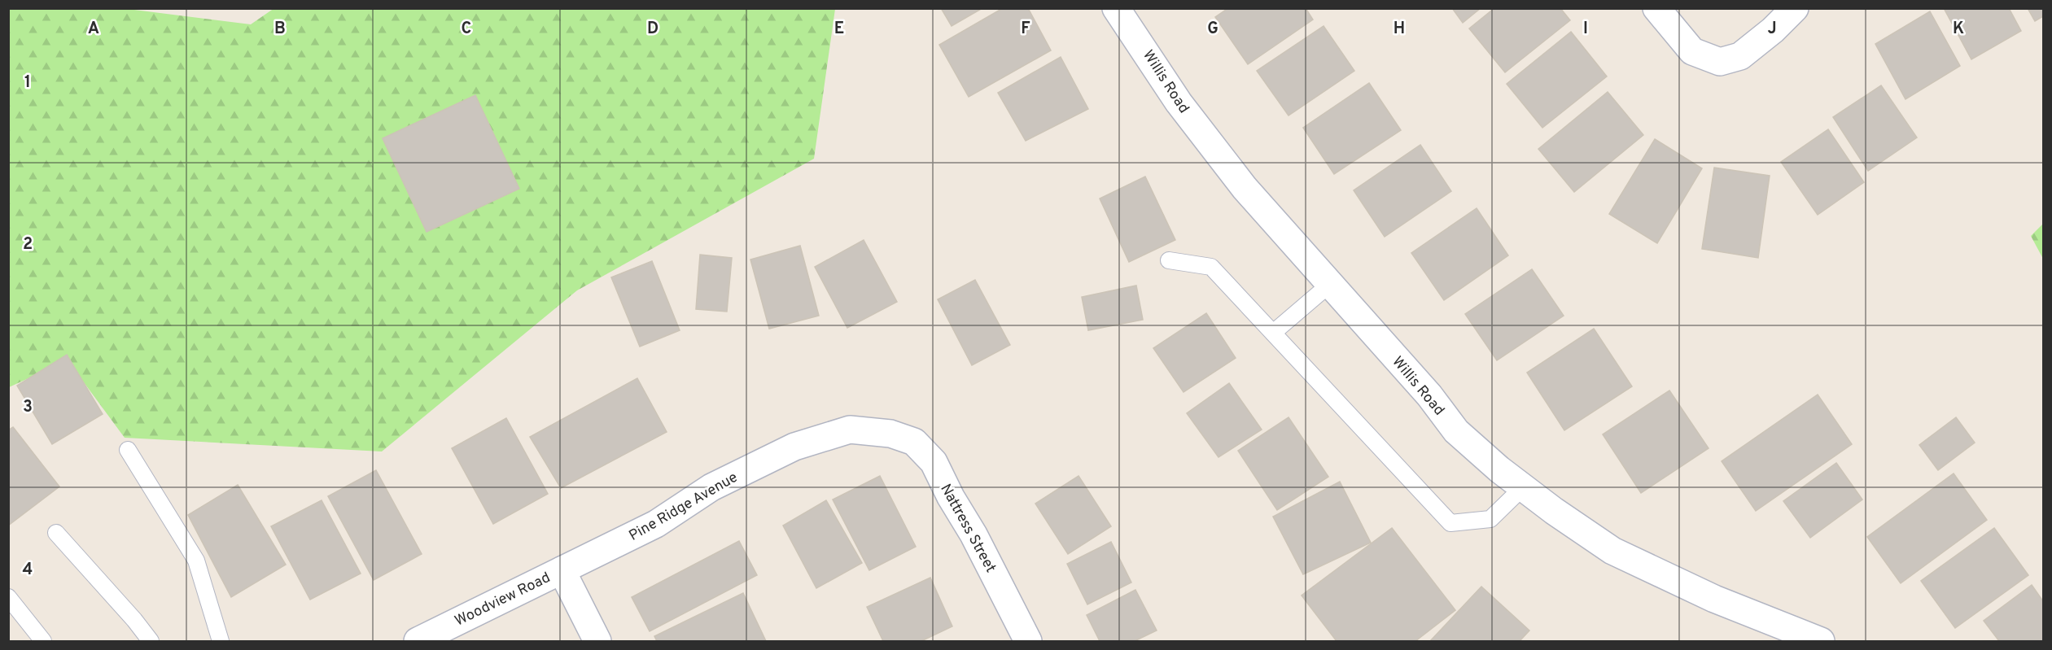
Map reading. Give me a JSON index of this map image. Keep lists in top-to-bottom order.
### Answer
{
  "streets": {
    "street": [
      "Willis Road",
      "Pine Ridge Avenue",
      "Nattress Street",
      "Woodview Road"
    ]
  },
  "crossings": [
    ["Pine Ridge Avenue", "Nattress Street"],
    ["Pine Ridge Avenue", "Woodview Road"]
  ],
  "grid": {
    "columns": [
      "A",
      "B",
      "C",
      "D",
      "E",
      "F",
      "G",
      "H",
      "I",
      "J",
      "K"
    ],
    "rows": [
      "1",
      "2",
      "3",
      "4"
    ]
  }
}
